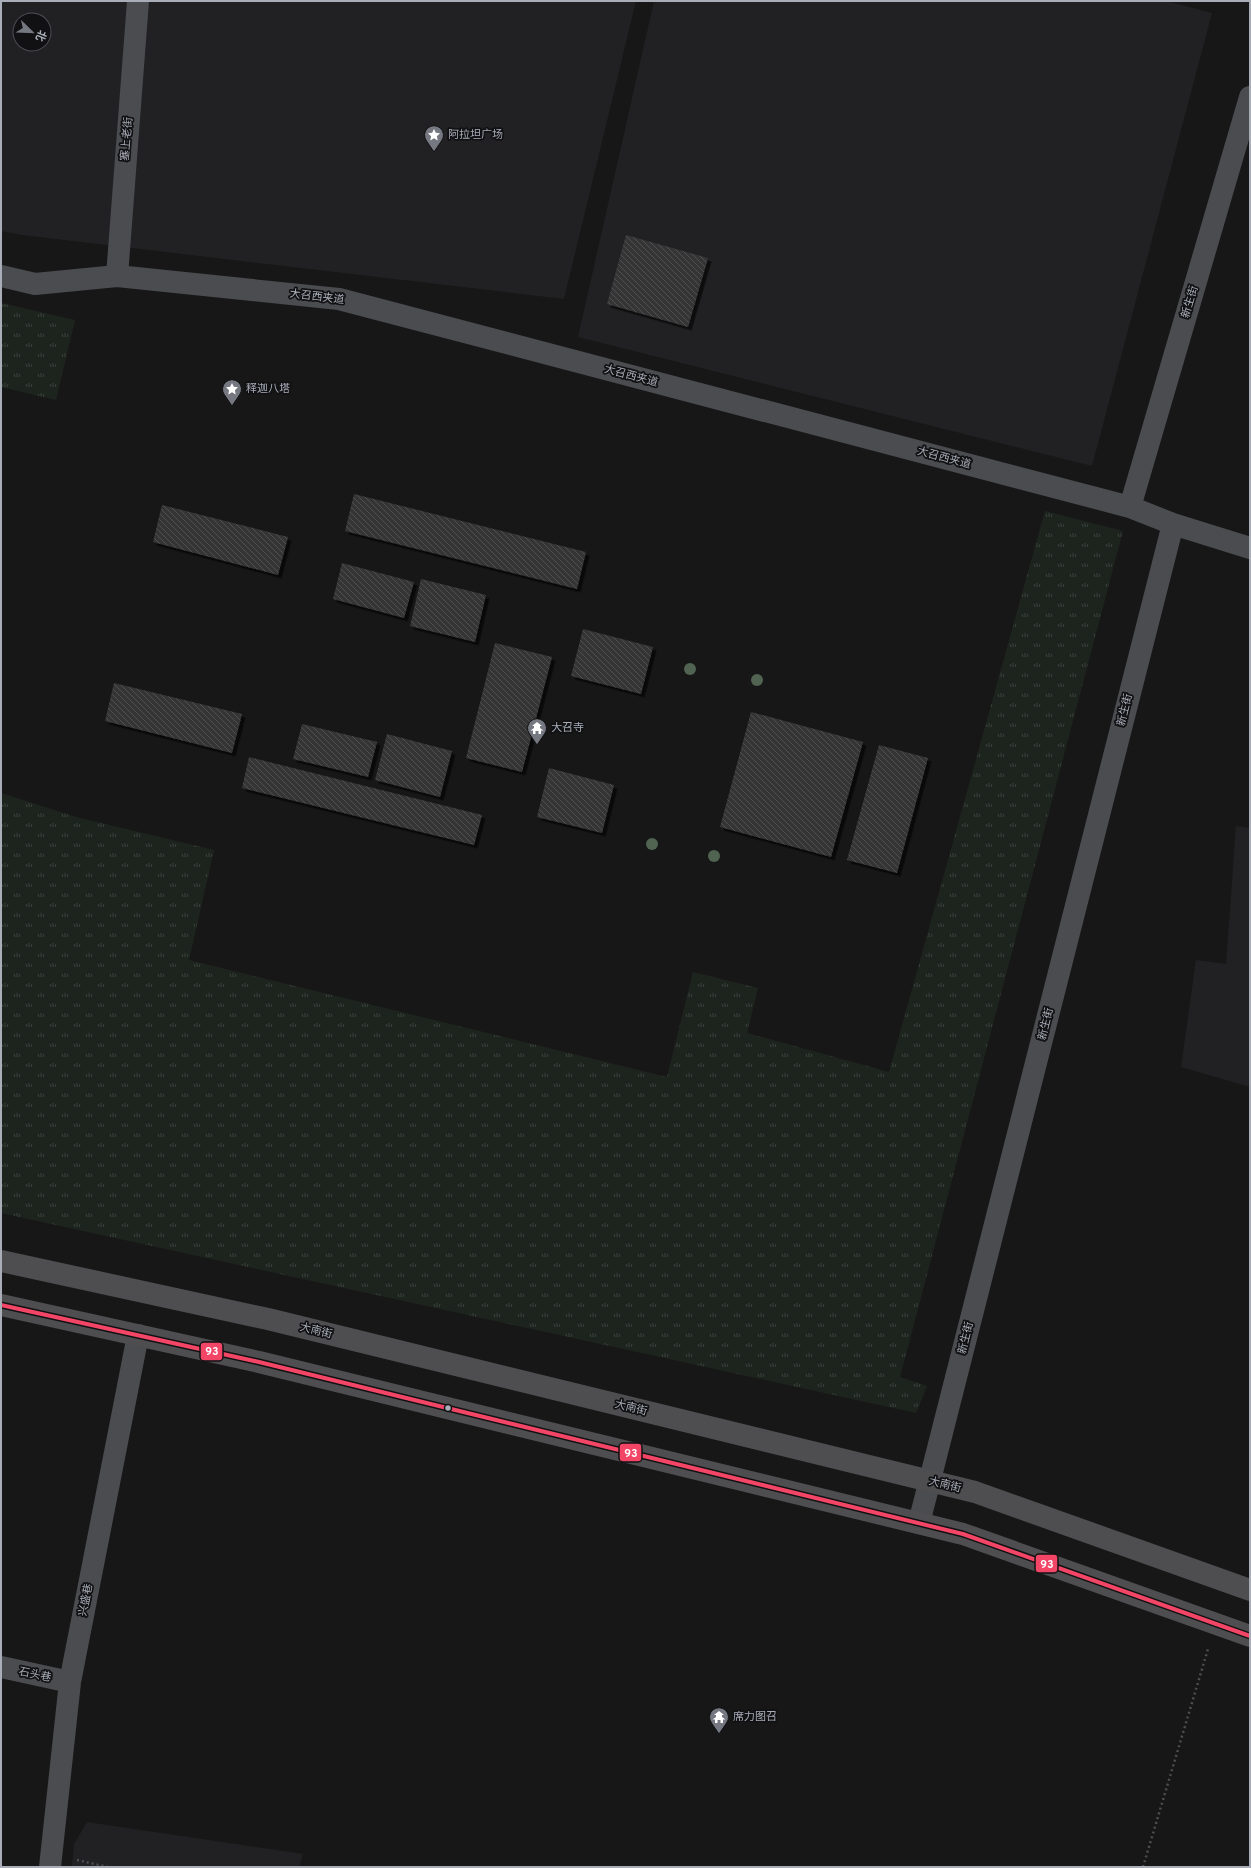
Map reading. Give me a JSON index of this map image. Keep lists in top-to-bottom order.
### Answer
{
  "streets": {
    "highway": ["大南街"],
    "street": [
      "塞上老街",
      "大召西夹道",
      "新生街",
      "兴盛巷",
      "石头巷"
    ]
  },
  "crossings": [
    ["塞上老街", "大召西夹道"],
    ["大召西夹道", "新生街"],
    ["新生街", "大南街"],
    ["兴盛巷", "石头巷"]
  ],
  "places": {
    "place": ["阿拉坦广场", "释迦八塔"],
    "temple": ["大召寺", "席力图召"]
  },
  "lines": ["transit line 93"],
  "north": "bottom right"
}
